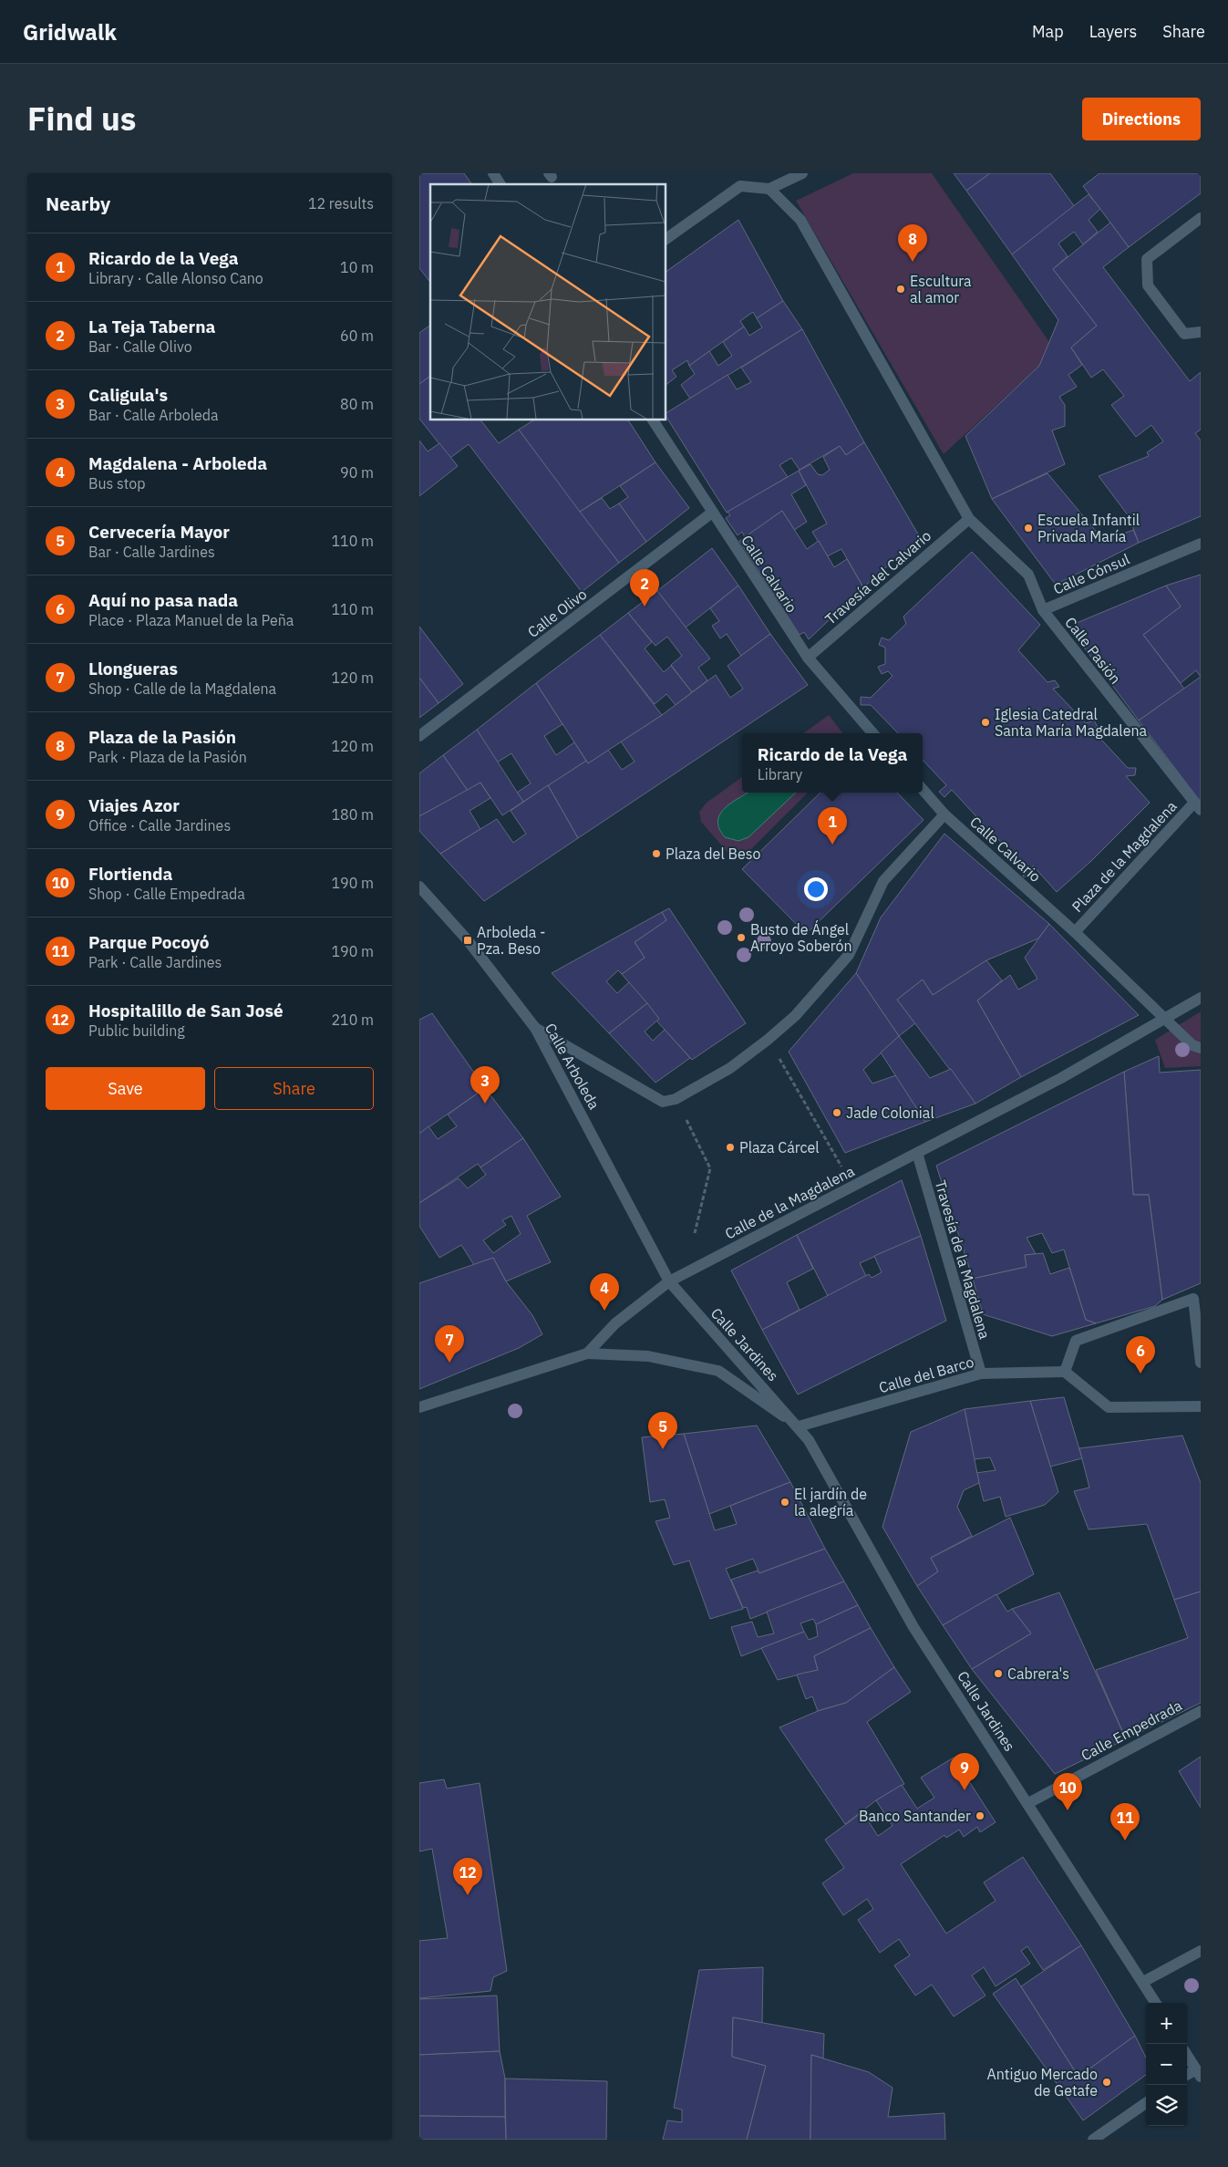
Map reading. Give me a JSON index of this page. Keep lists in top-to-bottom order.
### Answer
{
  "streets": {
    "street": [
      "Calle Calvario",
      "Calle Cónsul",
      "Travesía del Calvario",
      "Calle Olivo",
      "Calle Pasión",
      "Plaza de la Magdalena",
      "Calle Arboleda",
      "Calle de la Magdalena",
      "Travesía de la Magdalena",
      "Calle Jardines",
      "Calle del Barco",
      "Calle Empedrada"
    ]
  },
  "crossings": [
    ["Calle Calvario", "Travesía del Calvario"],
    ["Calle Calvario", "Calle Olivo"],
    ["Calle Calvario", "Plaza de la Magdalena"],
    ["Calle Cónsul", "Calle Pasión"],
    ["Travesía del Calvario", "Calle Pasión"],
    ["Calle Pasión", "Plaza de la Magdalena"],
    ["Plaza de la Magdalena", "Calle de la Magdalena"],
    ["Calle Arboleda", "Calle de la Magdalena"],
    ["Calle Arboleda", "Calle Jardines"],
    ["Calle de la Magdalena", "Travesía de la Magdalena"],
    ["Calle de la Magdalena", "Calle Jardines"],
    ["Travesía de la Magdalena", "Calle del Barco"],
    ["Calle Jardines", "Calle del Barco"],
    ["Calle Jardines", "Calle Empedrada"]
  ],
  "places": {
    "other": [
      "Escultura al amor",
      "Escuela Infantil Privada María",
      "Iglesia Catedral Santa María Magdalena",
      "Plaza del Beso",
      "Busto de Ángel Arroyo Soberón",
      "Jade Colonial",
      "Plaza Cárcel",
      "El jardín de la alegría",
      "Cabrera's",
      "Banco Santander",
      "Antiguo Mercado de Getafe"
    ],
    "transit": ["Arboleda - Pza. Beso"]
  },
  "page": {
    "header": "Gridwalk",
    "nav": ["Map", "Layers", "Share"],
    "title": "Find us",
    "buttons": [
      "Directions",
      ["Save", "Share"]
    ],
    "heading": ["Nearby", "12 results"],
    "pins": [
      "8",
      "2",
      "1",
      "3",
      "4",
      "7",
      "6",
      "5",
      "9",
      "10",
      "11",
      "12"
    ],
    "list": [
      {
        "mark": "1",
        "name": "Ricardo de la Vega",
        "note": "Library · Calle Alonso Cano",
        "value": "10 m"
      },
      {
        "mark": "2",
        "name": "La Teja Taberna",
        "note": "Bar · Calle Olivo",
        "value": "60 m"
      },
      {
        "mark": "3",
        "name": "Caligula's",
        "note": "Bar · Calle Arboleda",
        "value": "80 m"
      },
      {
        "mark": "4",
        "name": "Magdalena - Arboleda",
        "note": "Bus stop",
        "value": "90 m"
      },
      {
        "mark": "5",
        "name": "Cervecería Mayor",
        "note": "Bar · Calle Jardines",
        "value": "110 m"
      },
      {
        "mark": "6",
        "name": "Aquí no pasa nada",
        "note": "Place · Plaza Manuel de la Peña",
        "value": "110 m"
      },
      {
        "mark": "7",
        "name": "Llongueras",
        "note": "Shop · Calle de la Magdalena",
        "value": "120 m"
      },
      {
        "mark": "8",
        "name": "Plaza de la Pasión",
        "note": "Park · Plaza de la Pasión",
        "value": "120 m"
      },
      {
        "mark": "9",
        "name": "Viajes Azor",
        "note": "Office · Calle Jardines",
        "value": "180 m"
      },
      {
        "mark": "10",
        "name": "Flortienda",
        "note": "Shop · Calle Empedrada",
        "value": "190 m"
      },
      {
        "mark": "11",
        "name": "Parque Pocoyó",
        "note": "Park · Calle Jardines",
        "value": "190 m"
      },
      {
        "mark": "12",
        "name": "Hospitalillo de San José",
        "note": "Public building",
        "value": "210 m"
      }
    ],
    "popup": ["Ricardo de la Vega", "Library"],
    "map_buttons": ["+", "−"]
  }
}
